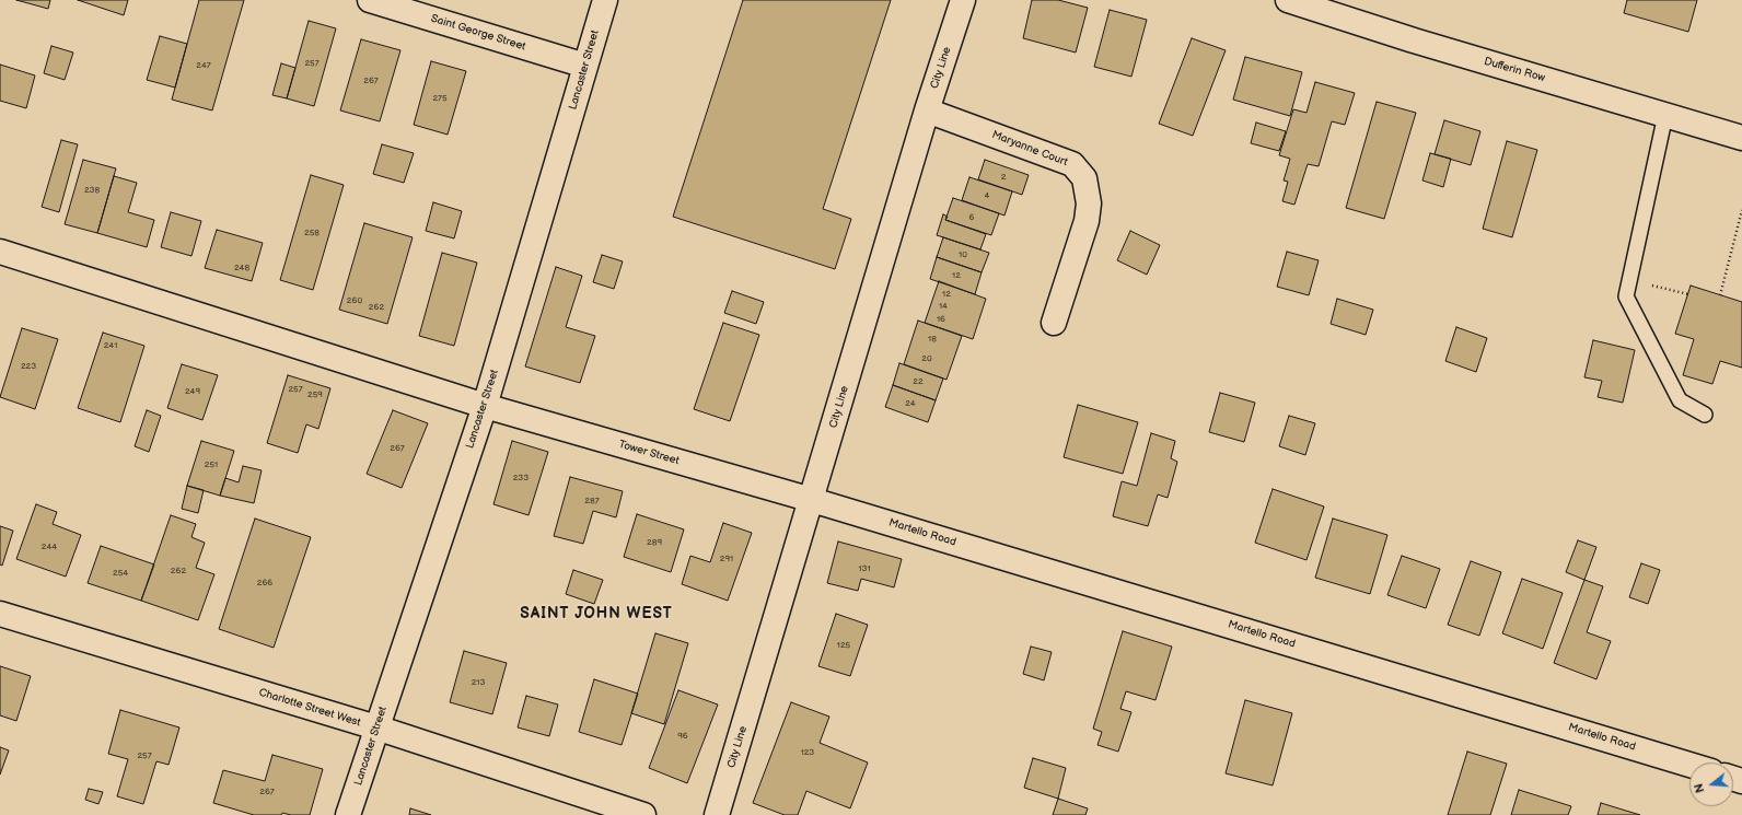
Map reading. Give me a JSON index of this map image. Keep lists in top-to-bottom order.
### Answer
{
  "streets": {
    "street": [
      "Saint George Street",
      "City Line",
      "Lancaster Street",
      "Dufferin Row",
      "Maryanne Court",
      "Tower Street",
      "Martello Road",
      "Charlotte Street West"
    ]
  },
  "crossings": [
    ["Saint George Street", "Lancaster Street"],
    ["City Line", "Maryanne Court"],
    ["City Line", "Tower Street"],
    ["City Line", "Martello Road"],
    ["Lancaster Street", "Tower Street"],
    ["Lancaster Street", "Charlotte Street West"],
    ["Tower Street", "Martello Road"]
  ],
  "districts": ["SAINT JOHN WEST"],
  "house_numbers": [
    "257",
    "247",
    "267",
    "275",
    "2",
    "238",
    "4",
    "6",
    "258",
    "10",
    "248",
    "12",
    "12",
    "260",
    "14",
    "262",
    "16",
    "18",
    "241",
    "20",
    "223",
    "22",
    "257",
    "249",
    "259",
    "24",
    "267",
    "251",
    "233",
    "287",
    "289",
    "244",
    "291",
    "131",
    "262",
    "254",
    "266",
    "125",
    "213",
    "96",
    "123",
    "257",
    "267"
  ],
  "north": "left"
}
